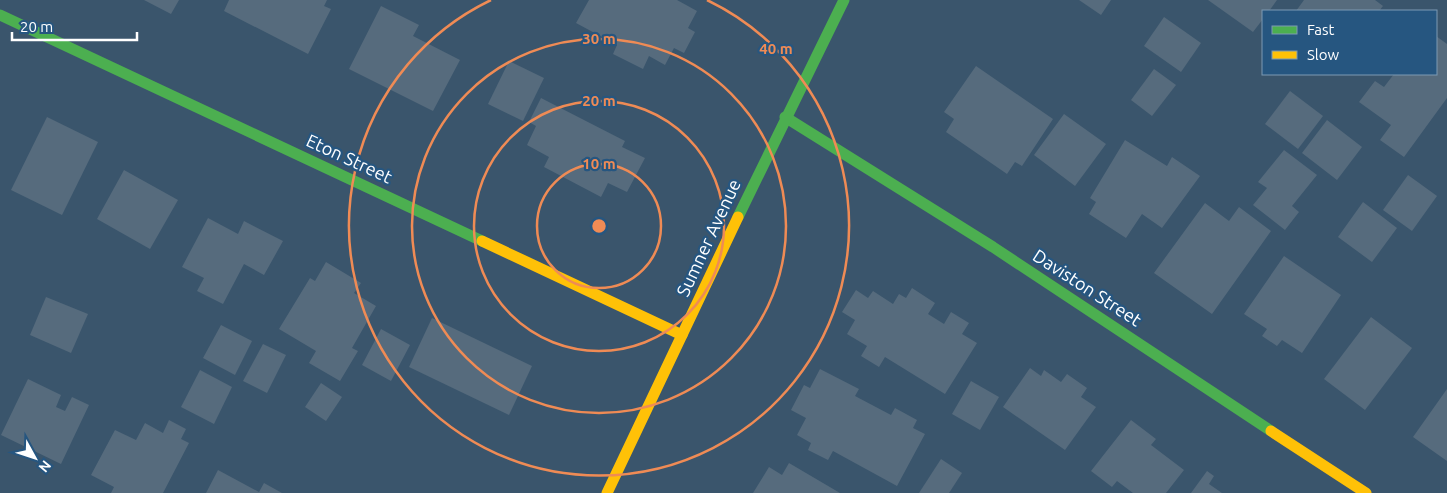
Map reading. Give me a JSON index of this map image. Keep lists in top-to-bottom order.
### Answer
{
  "streets": {
    "main road": ["Eton Street", "Sumner Avenue", "Daviston Street"]
  },
  "crossings": [
    ["Eton Street", "Sumner Avenue"],
    ["Sumner Avenue", "Daviston Street"]
  ],
  "legend": ["Fast", "Slow"],
  "scale_bar": "20 m",
  "north": "bottom right",
  "rings": [
    "30 m",
    "40 m",
    "20 m",
    "10 m"
  ]
}
